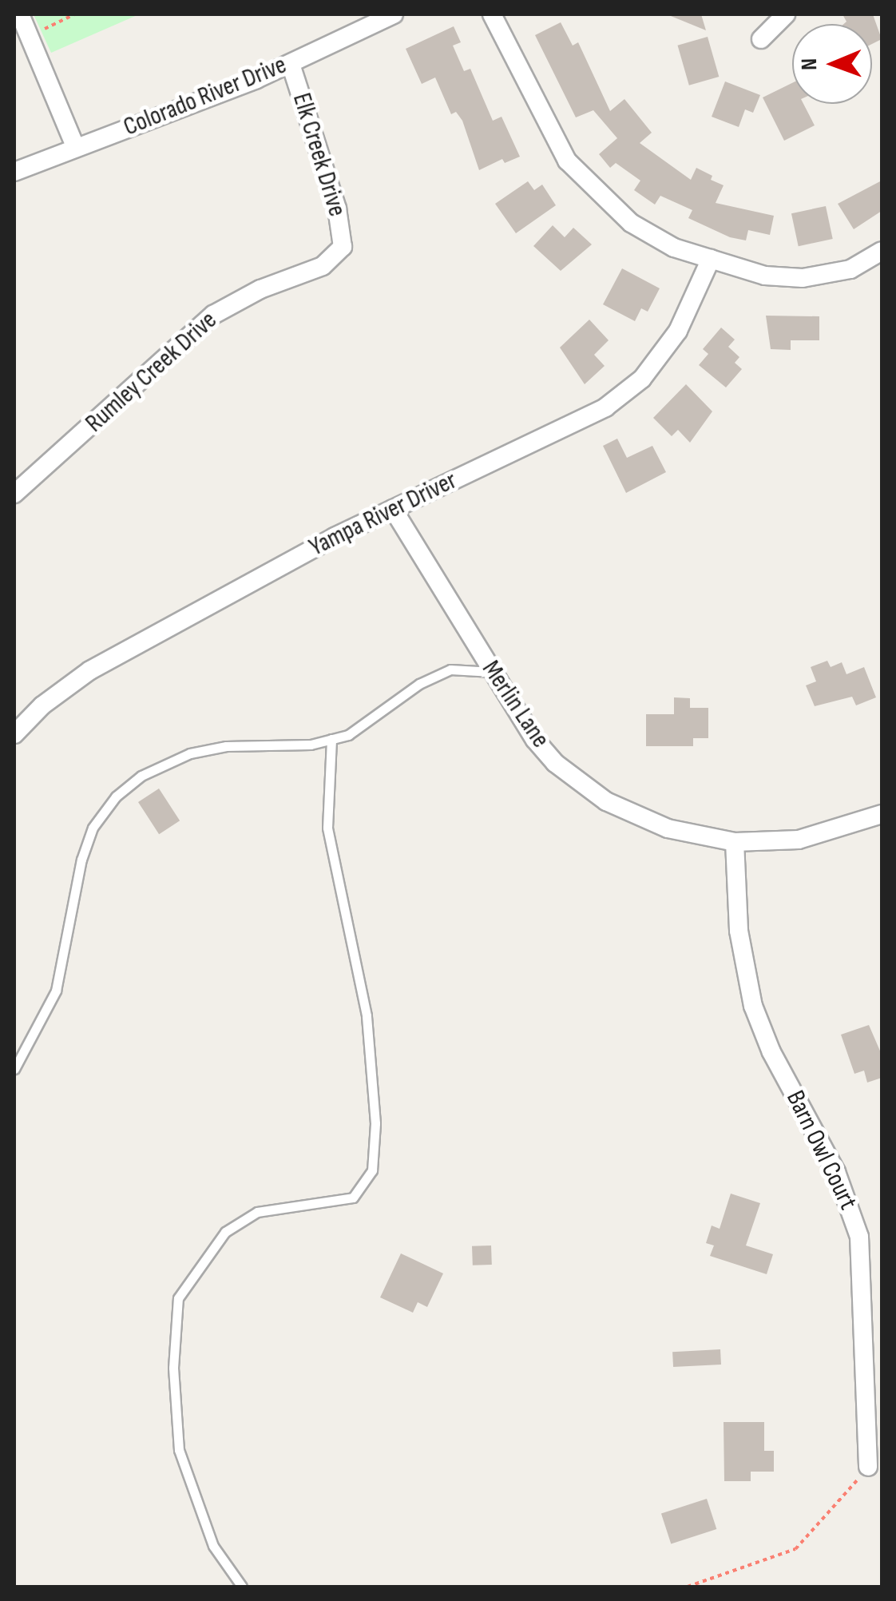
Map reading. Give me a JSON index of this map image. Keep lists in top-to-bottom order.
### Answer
{
  "streets": {
    "street": [
      "Colorado River Drive",
      "Elk Creek Drive",
      "Rumley Creek Drive",
      "Yampa River Driver",
      "Merlin Lane",
      "Barn Owl Court"
    ]
  },
  "crossings": [
    ["Colorado River Drive", "Elk Creek Drive"],
    ["Elk Creek Drive", "Rumley Creek Drive"],
    ["Yampa River Driver", "Merlin Lane"],
    ["Merlin Lane", "Barn Owl Court"]
  ],
  "north": "left"
}
